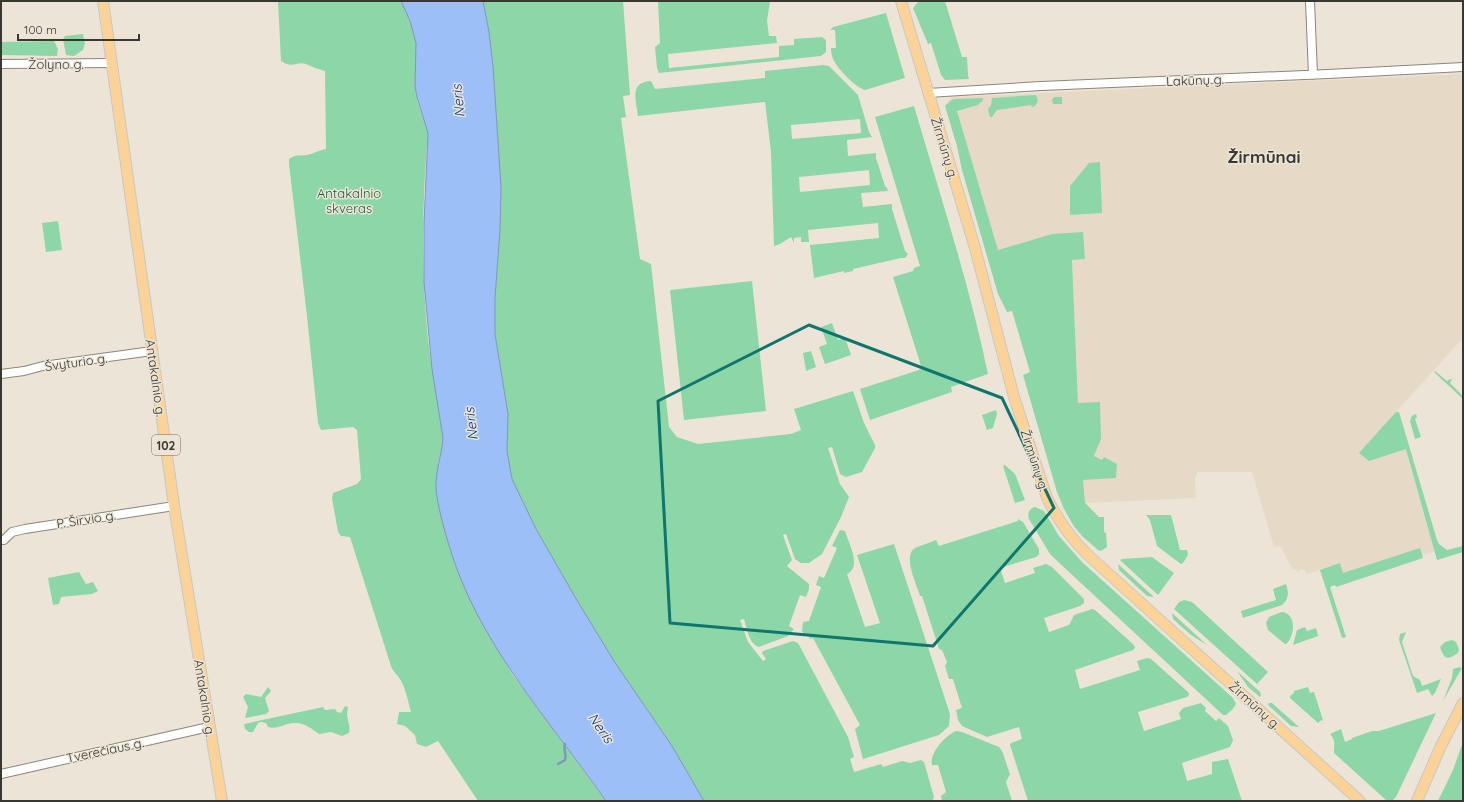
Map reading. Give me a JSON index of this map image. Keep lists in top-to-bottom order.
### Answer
{
  "streets": {
    "main road": ["Žirmūnų g.", "Antakalnio g.", "102"],
    "street": [
      "Žolyno g.",
      "Lakūnų g.",
      "Švyturio g.",
      "P. Širvio g.",
      "Tverečiaus g."
    ]
  },
  "crossings": [
    ["Žolyno g.", "Antakalnio g."],
    ["Lakūnų g.", "Žirmūnų g."],
    ["Švyturio g.", "Antakalnio g."],
    ["Antakalnio g.", "P. Širvio g."],
    ["Antakalnio g.", "Tverečiaus g."]
  ],
  "districts": ["Žirmūnai"],
  "water": ["Neris"],
  "parks": ["Antakalnio skveras"],
  "scale_bar": "100 m"
}
